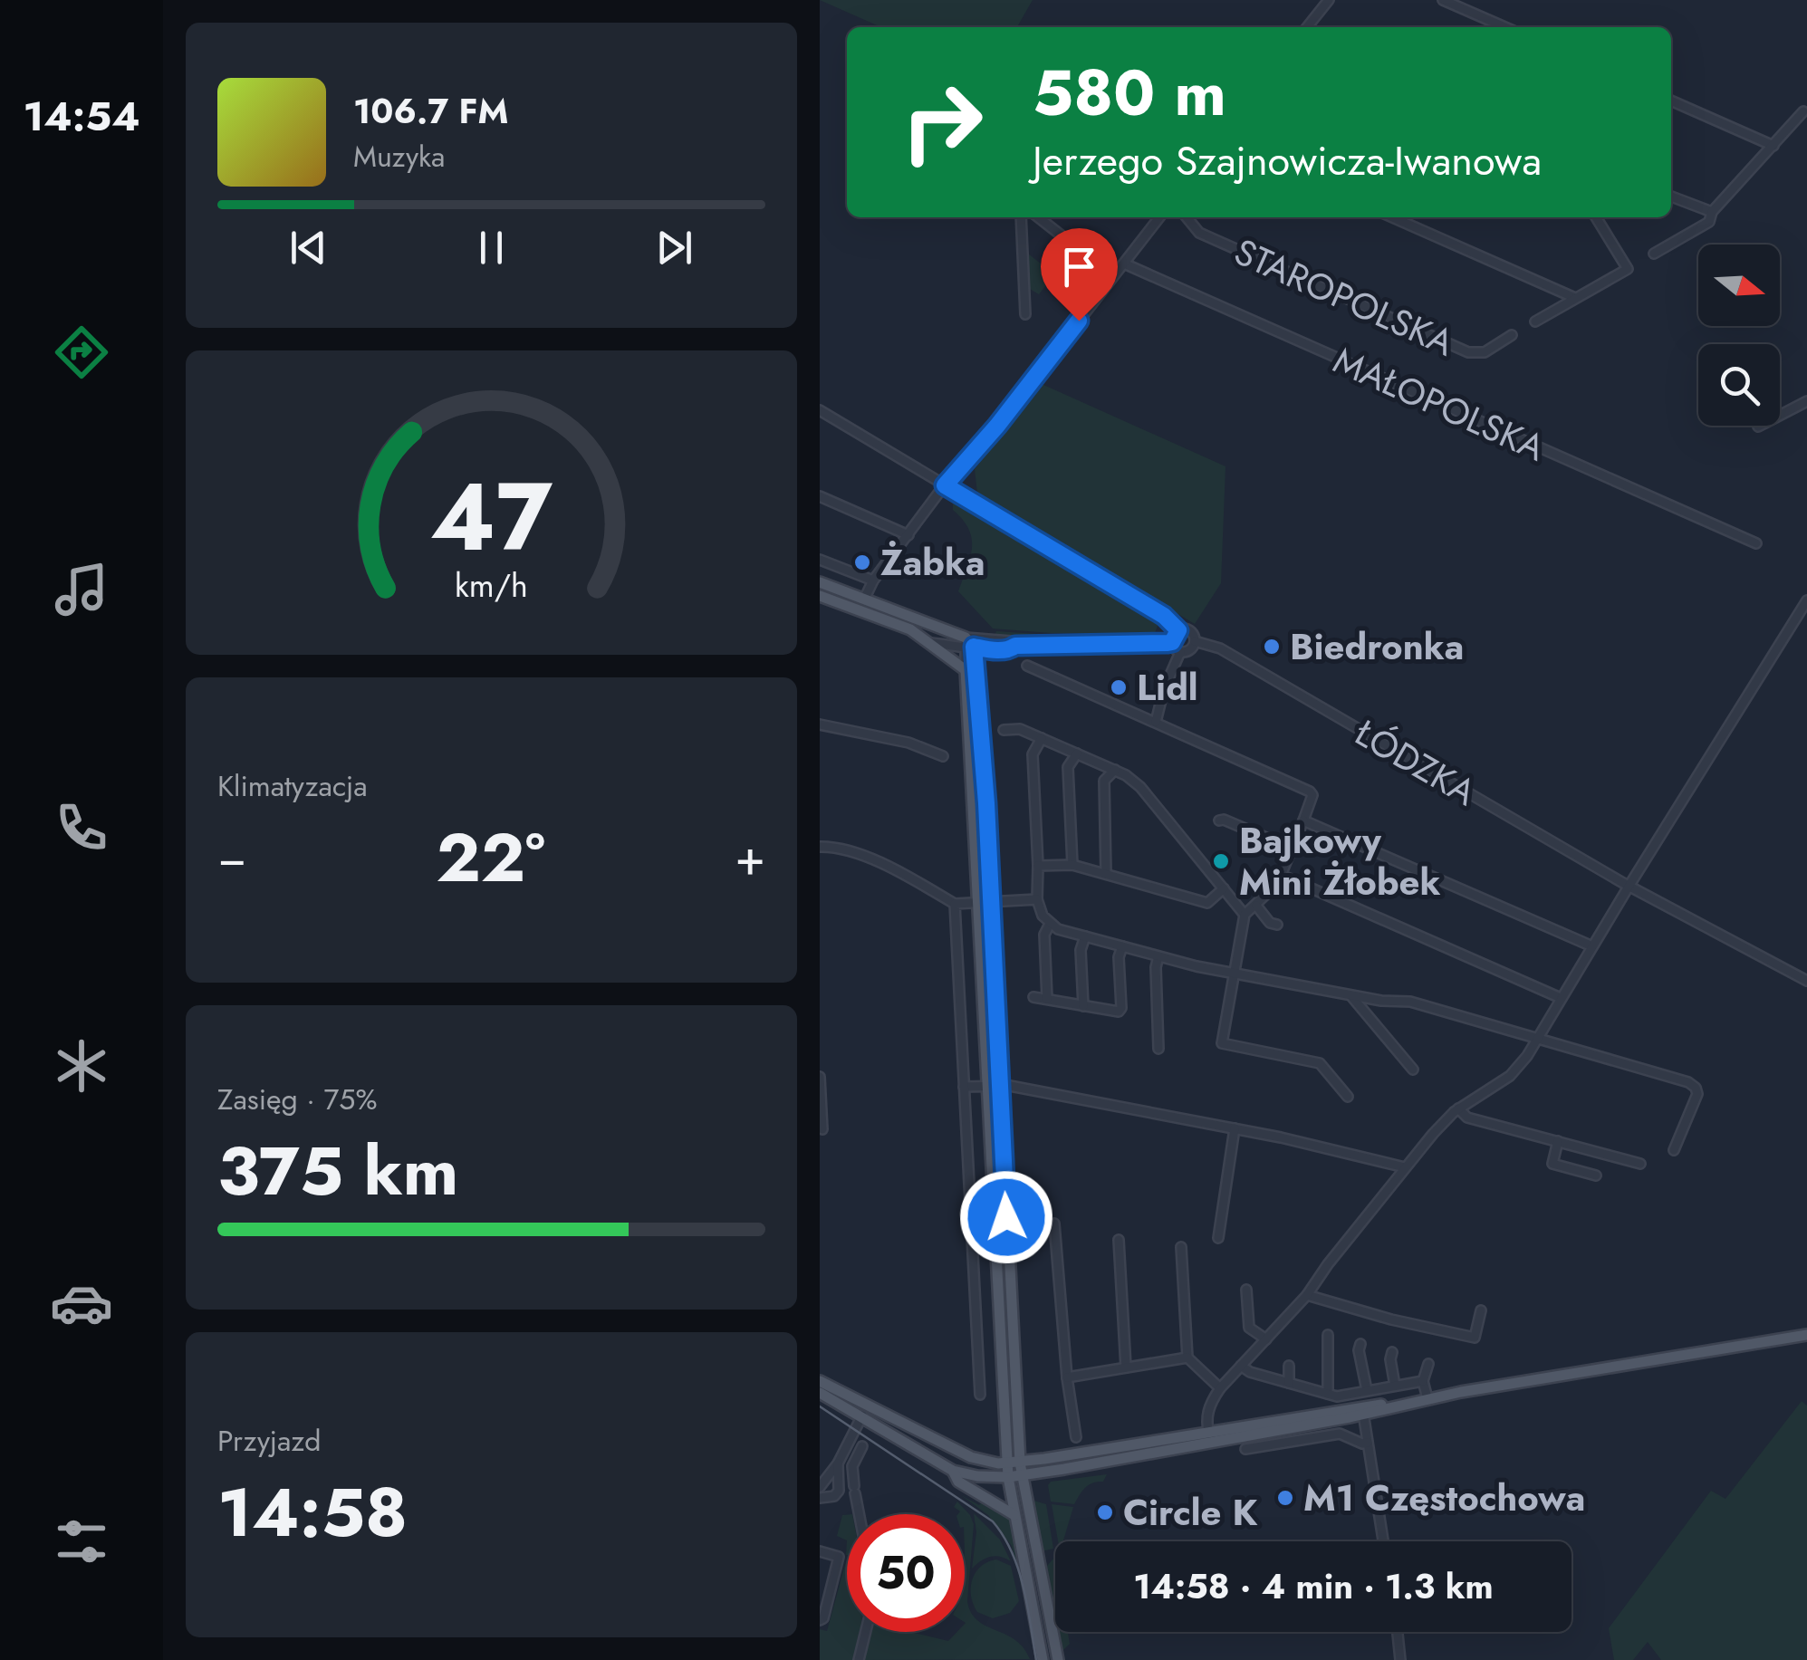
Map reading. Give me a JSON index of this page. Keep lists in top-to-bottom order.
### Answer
{
  "streets": {
    "street": ["STAROPOLSKA", "MAŁOPOLSKA", "ŁÓDZKA"]
  },
  "places": [
    "Żabka",
    "Biedronka",
    "Lidl",
    "Bajkowy Mini Żłobek",
    "M1 Częstochowa",
    "Circle K"
  ],
  "north": "right",
  "page": {
    "tabs": "14:54",
    "turn": ["580 m", "Jerzego Szajnowicza-Iwanowa"],
    "song": ["106.7 FM", "Muzyka"],
    "tile": [
      "Klimatyzacja",
      ["Zasięg · 75%", "375 km"],
      ["Przyjazd", "14:58"]
    ],
    "heat": ["−", "22°", "+"],
    "limit": "50",
    "trip": "14:58 · 4 min · 1.3 km",
    "gauge": ["47", "km/h"]
  }
}
